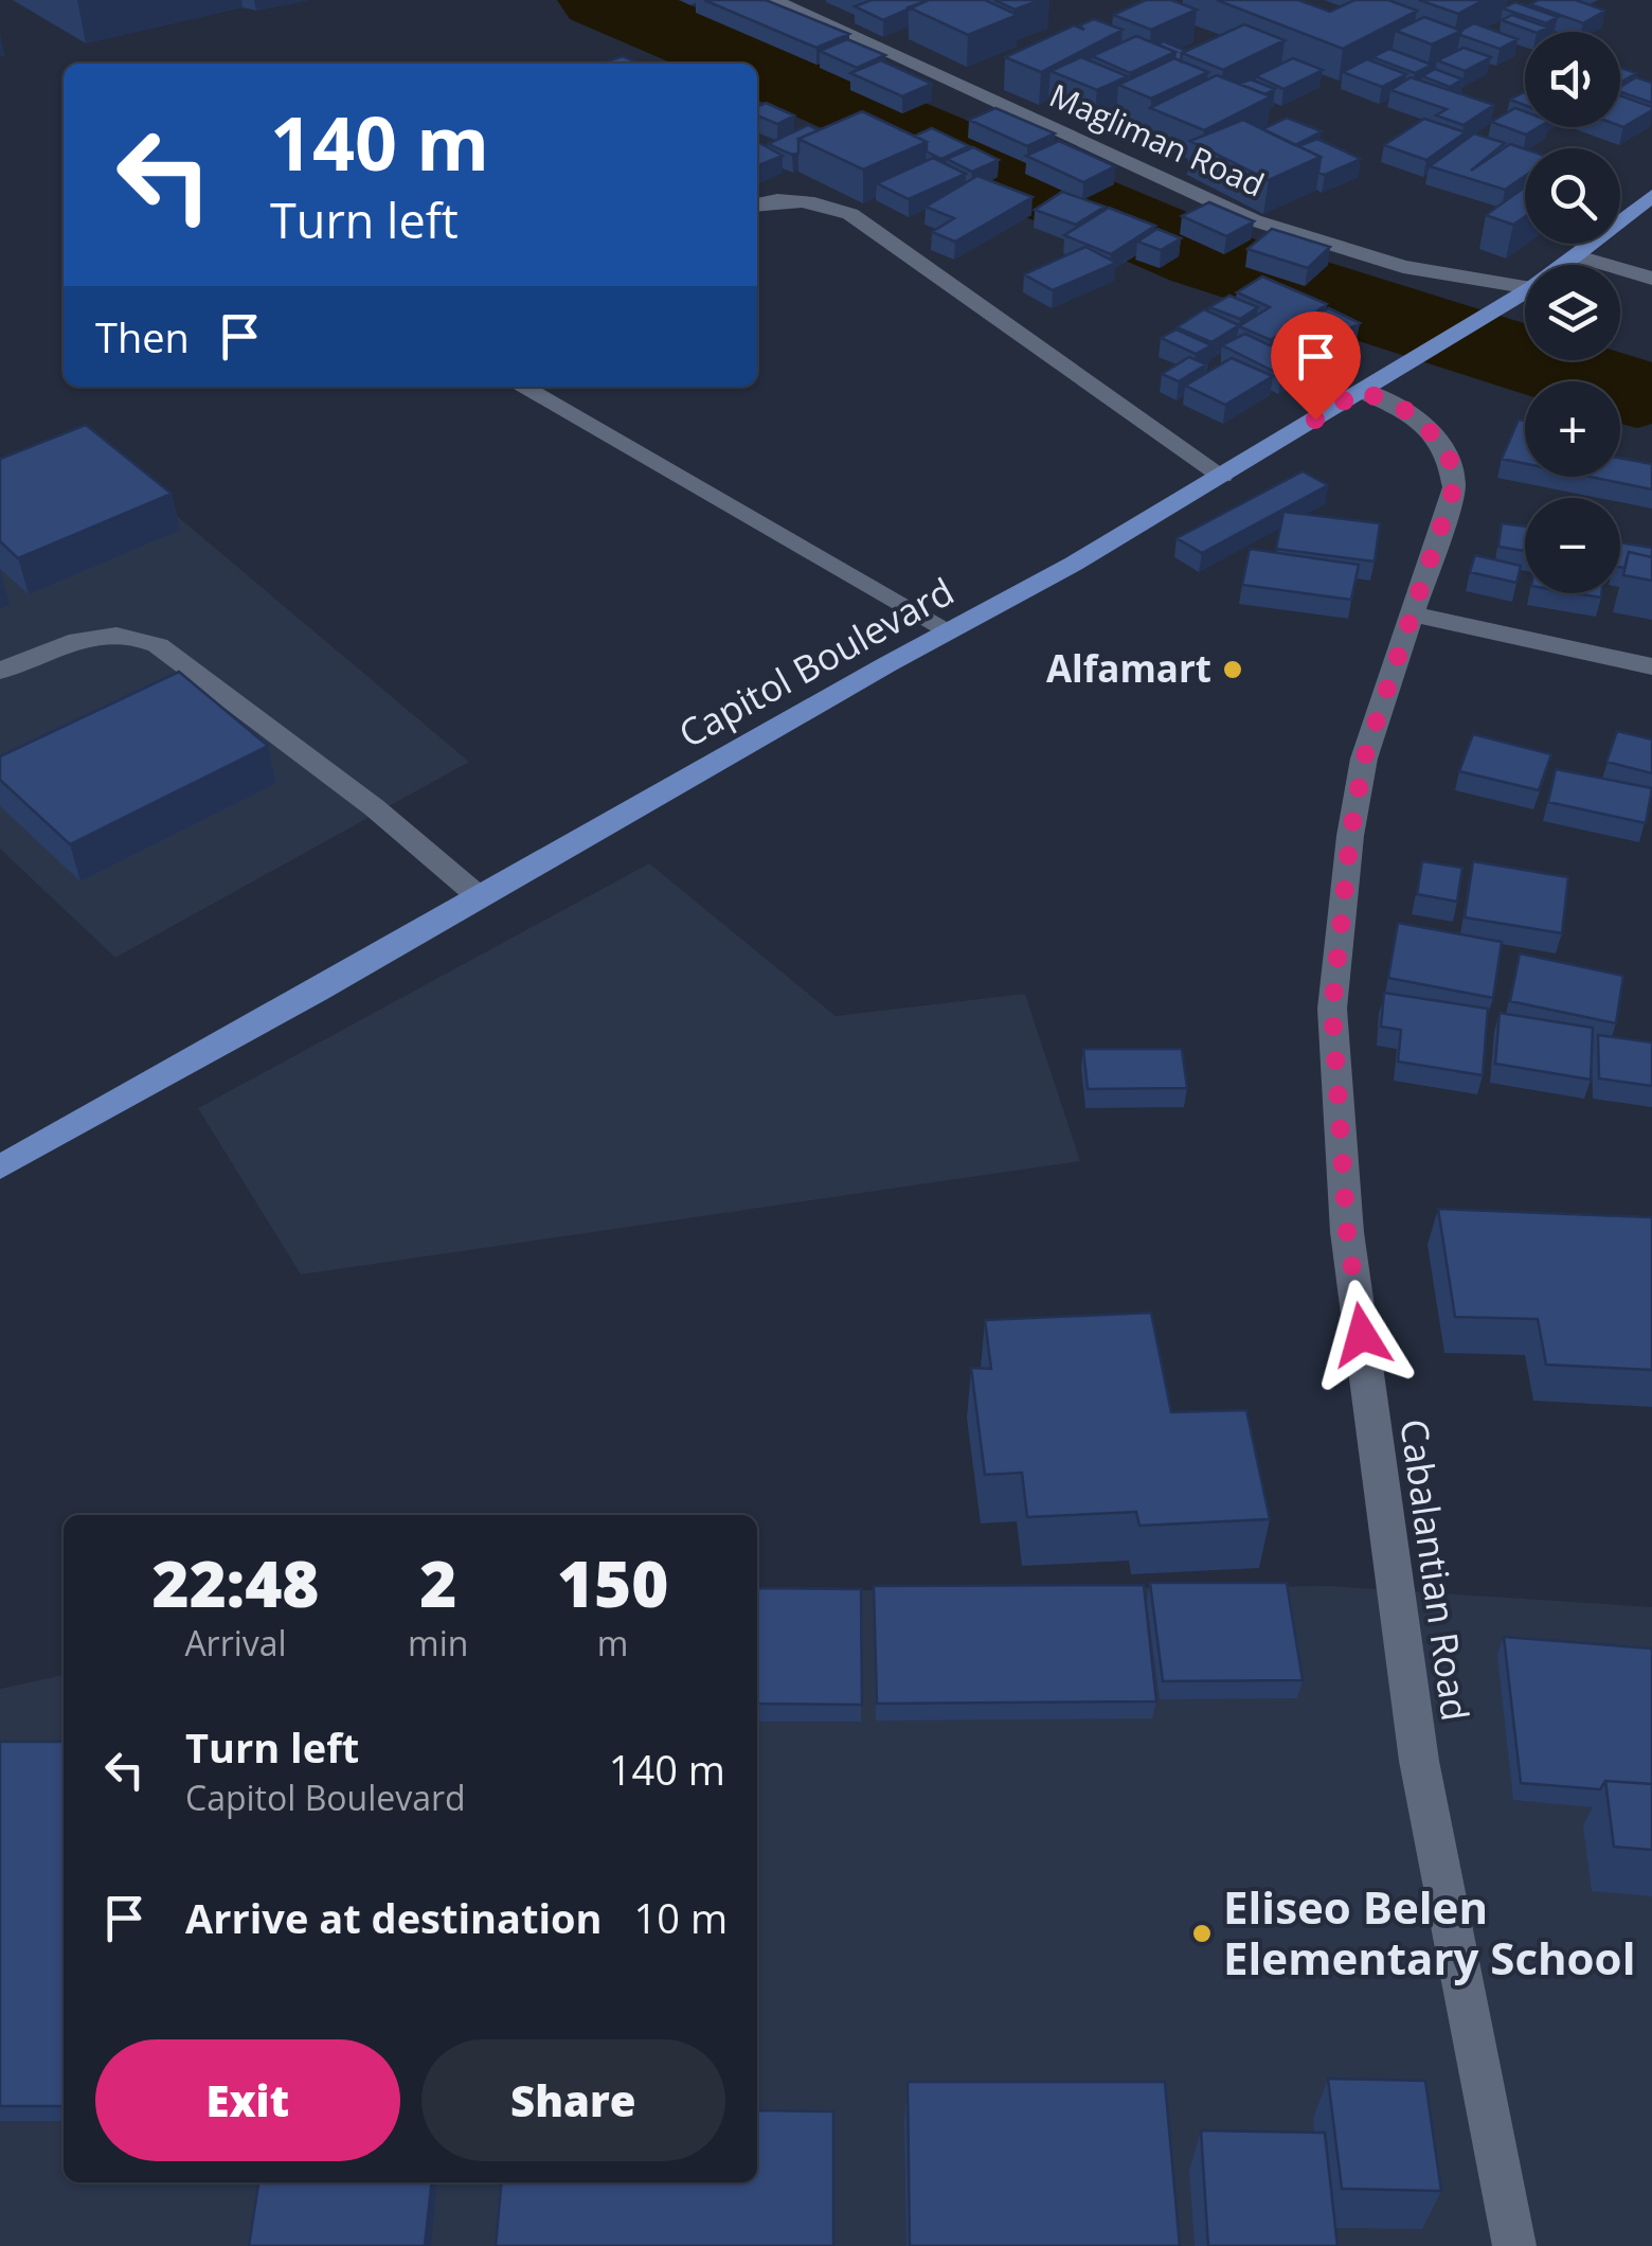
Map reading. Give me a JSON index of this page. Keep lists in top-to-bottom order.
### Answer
{
  "streets": {
    "main road": ["Capitol Boulevard"],
    "street": ["Magliman Road", "Cabalantian Road"]
  },
  "crossings": [
    ["Capitol Boulevard", "Cabalantian Road"]
  ],
  "places": ["Alfamart", "Eliseo Belen Elementary School"],
  "page": {
    "map_buttons": ["+", "−"],
    "turn": ["140 m", "Turn left"],
    "then": "Then",
    "eta": [
      "22:48",
      "Arrival",
      "2",
      "min",
      "150",
      "m"
    ],
    "list": [
      {
        "name": "Turn left",
        "note": "Capitol Boulevard",
        "value": "140 m"
      },
      {
        "name": "Arrive at destination",
        "value": "10 m"
      }
    ],
    "buttons": ["Exit", "Share"]
  }
}
